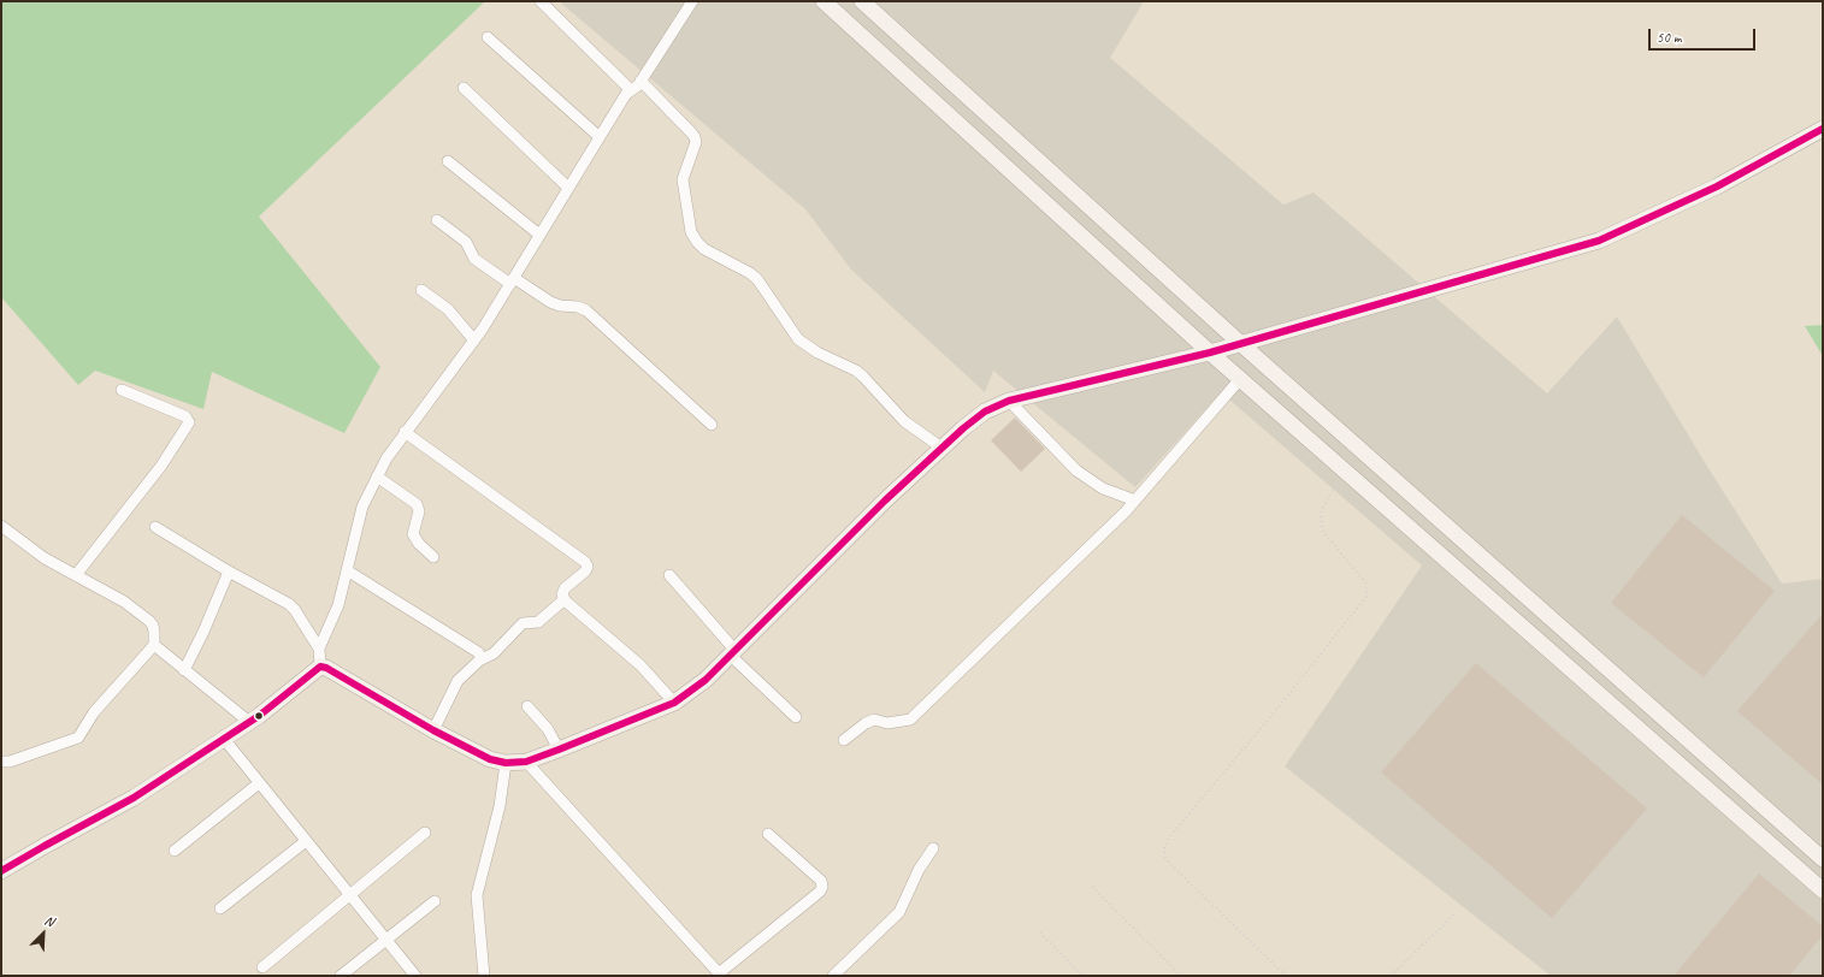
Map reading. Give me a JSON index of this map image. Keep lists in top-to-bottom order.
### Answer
{
  "scale_bar": "50 m",
  "north": "top right"
}
